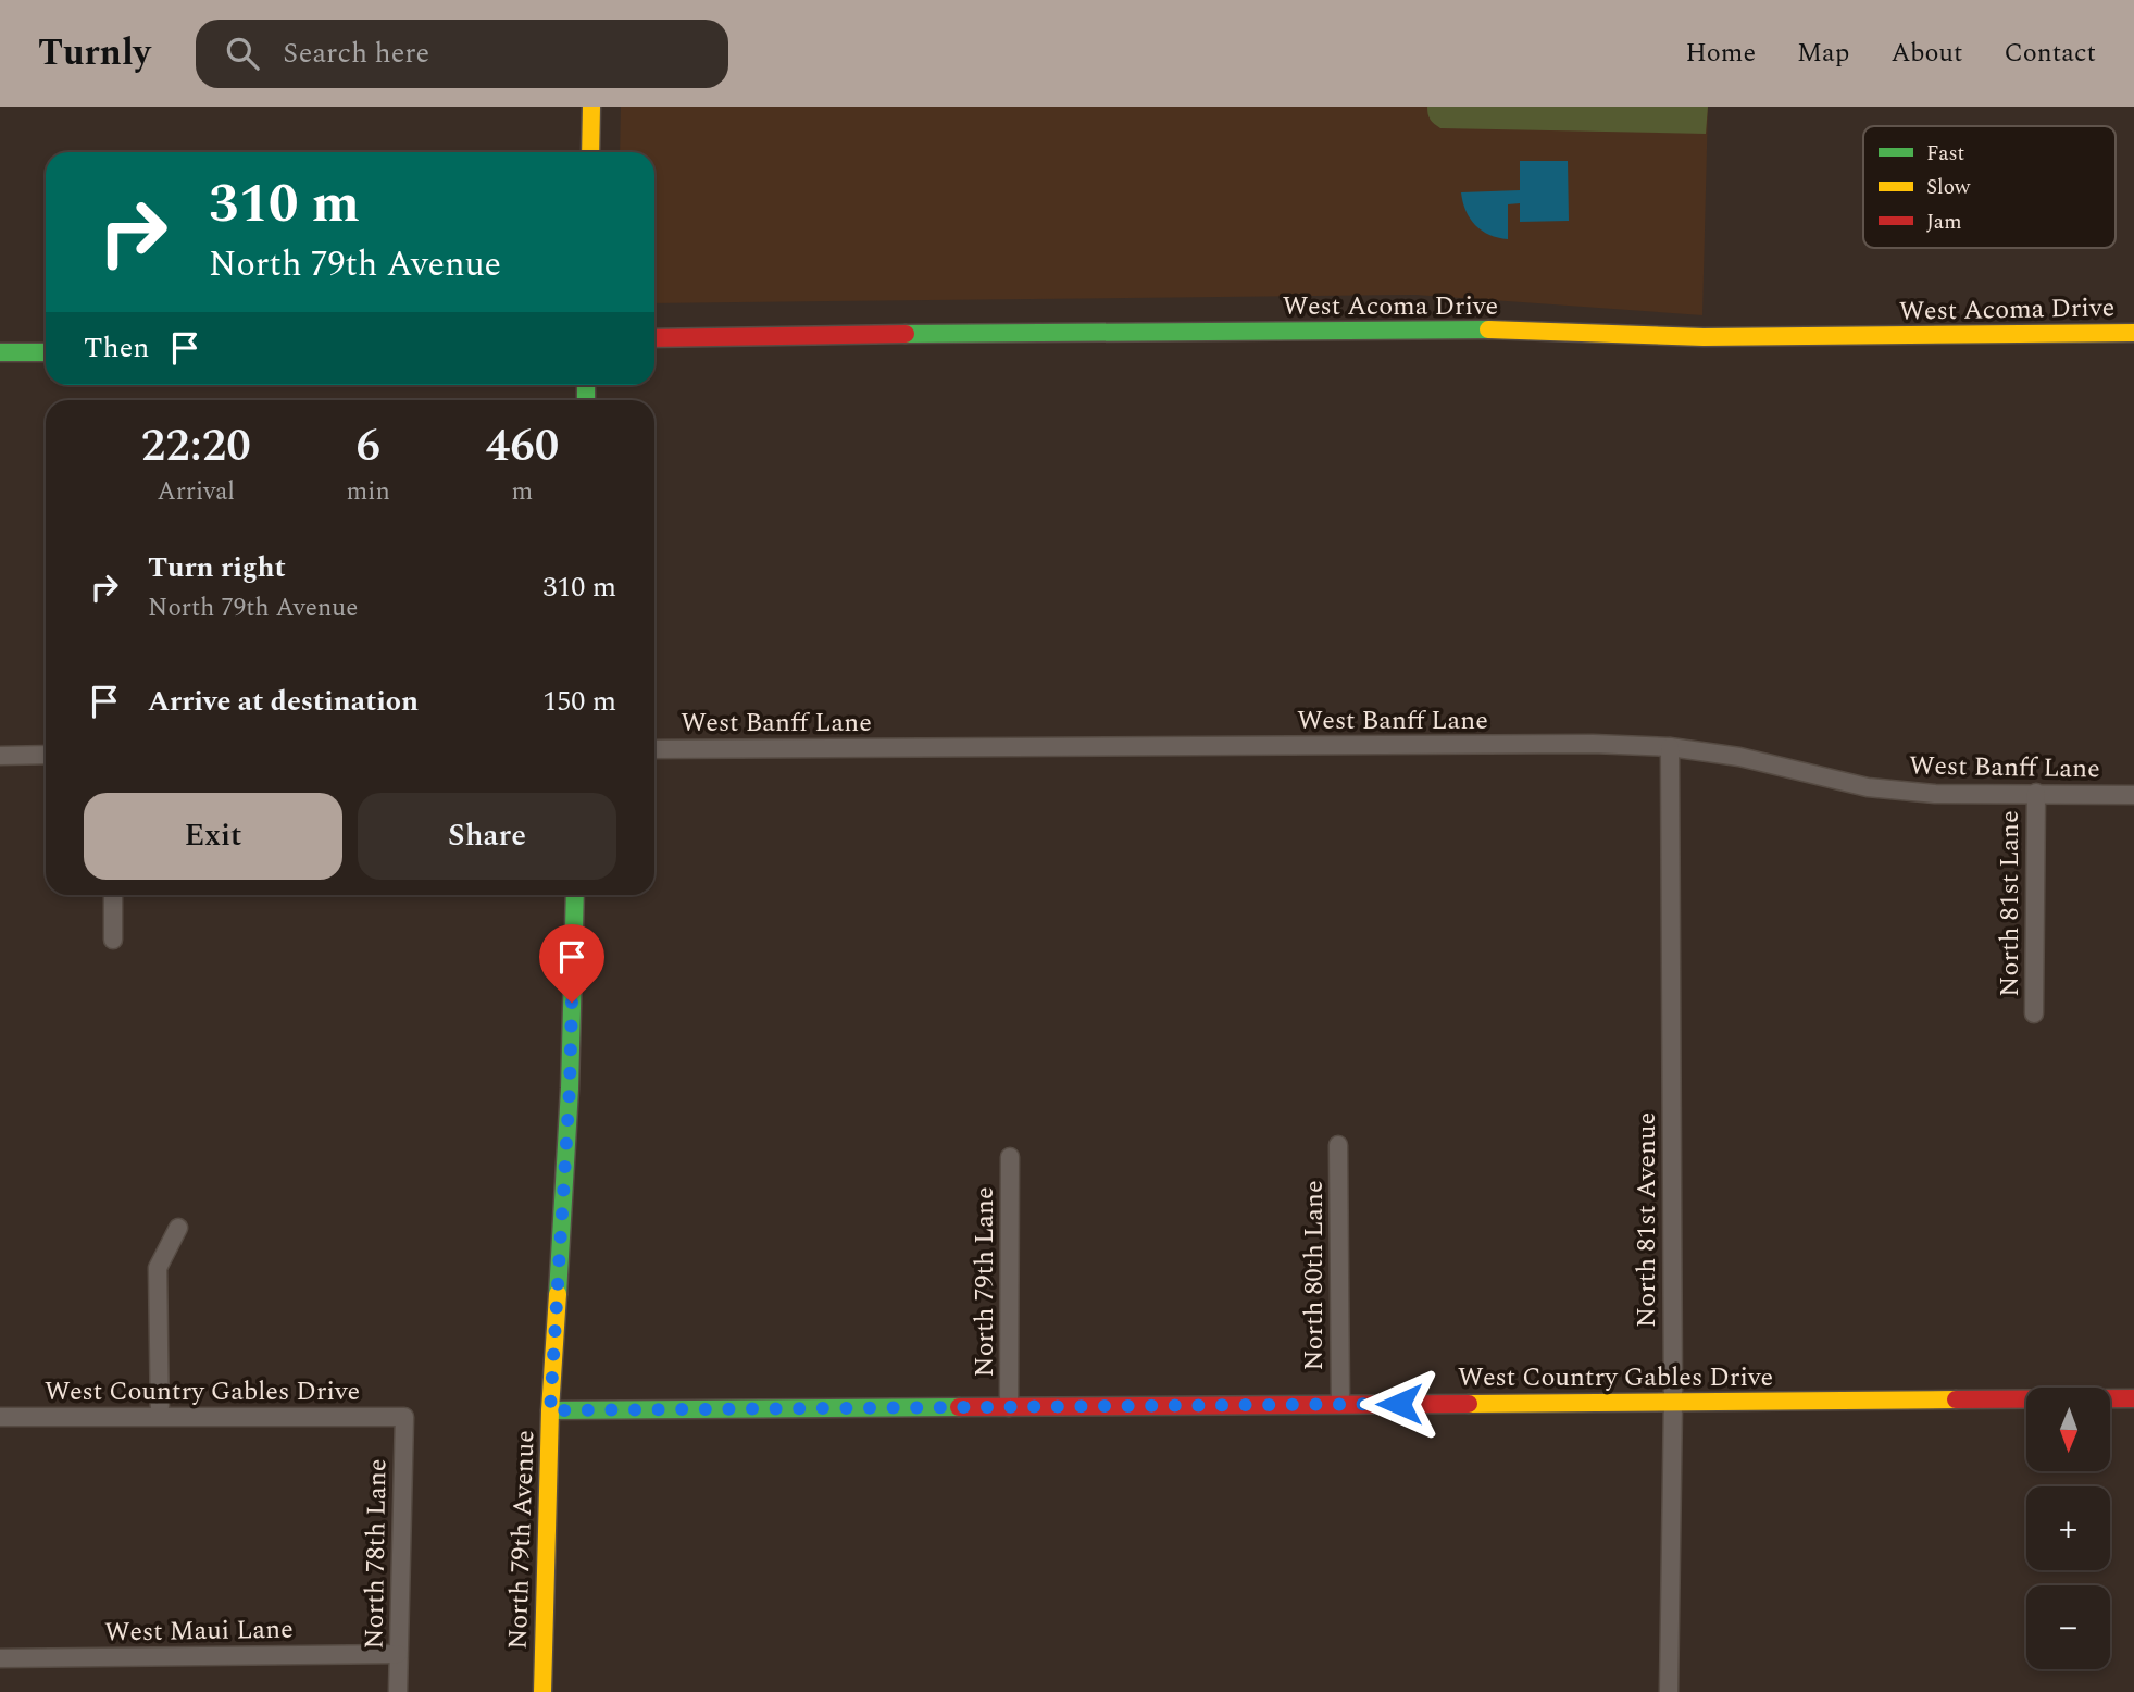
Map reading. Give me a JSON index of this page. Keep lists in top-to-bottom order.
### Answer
{
  "streets": {
    "street": [
      "West Acoma Drive",
      "West Banff Lane",
      "North 81st Lane",
      "North 81st Avenue",
      "North 80th Lane",
      "North 79th Lane",
      "West Country Gables Drive",
      "North 79th Avenue",
      "North 78th Lane",
      "West Maui Lane"
    ]
  },
  "crossings": [
    ["West Banff Lane", "North 81st Lane"],
    ["West Banff Lane", "North 81st Avenue"],
    ["North 81st Avenue", "West Country Gables Drive"],
    ["North 80th Lane", "West Country Gables Drive"],
    ["North 79th Lane", "West Country Gables Drive"],
    ["West Country Gables Drive", "North 79th Avenue"],
    ["West Country Gables Drive", "North 78th Lane"],
    ["North 78th Lane", "West Maui Lane"]
  ],
  "legend": ["Fast", "Slow", "Jam"],
  "north": "bottom",
  "page": {
    "header": "Turnly",
    "search": "Search here",
    "nav": [
      "Home",
      "Map",
      "About",
      "Contact"
    ],
    "turn": ["310 m", "North 79th Avenue"],
    "then": "Then",
    "eta": [
      "22:20",
      "Arrival",
      "6",
      "min",
      "460",
      "m"
    ],
    "list": [
      {
        "name": "Turn right",
        "note": "North 79th Avenue",
        "value": "310 m"
      },
      {
        "name": "Arrive at destination",
        "value": "150 m"
      }
    ],
    "buttons": ["Exit", "Share"],
    "map_buttons": ["+", "−"]
  }
}
